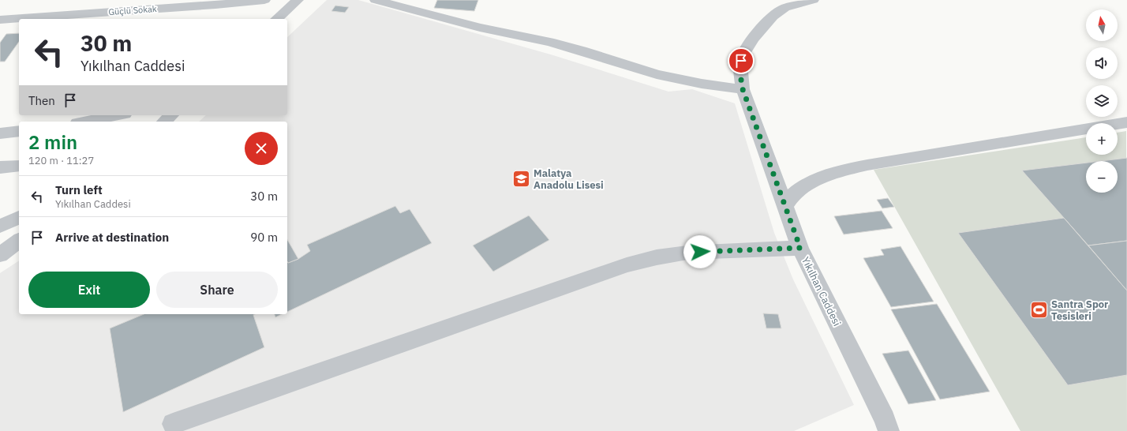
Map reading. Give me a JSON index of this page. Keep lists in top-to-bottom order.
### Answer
{
  "streets": {
    "street": ["Güçlü Sokak", "Yıkılhan Caddesi"]
  },
  "places": {
    "school or university": ["Malatya Anadolu Lisesi"],
    "sports": ["Santra Spor Tesisleri"]
  },
  "north": "top",
  "page": {
    "map_buttons": ["+", "−"],
    "turn": ["30 m", "Yıkılhan Caddesi"],
    "then": "Then",
    "heading": ["2 min", "120 m · 11:27"],
    "list": [
      {
        "name": "Turn left",
        "note": "Yıkılhan Caddesi",
        "value": "30 m"
      },
      {
        "name": "Arrive at destination",
        "value": "90 m"
      }
    ],
    "buttons": ["Exit", "Share"]
  }
}
